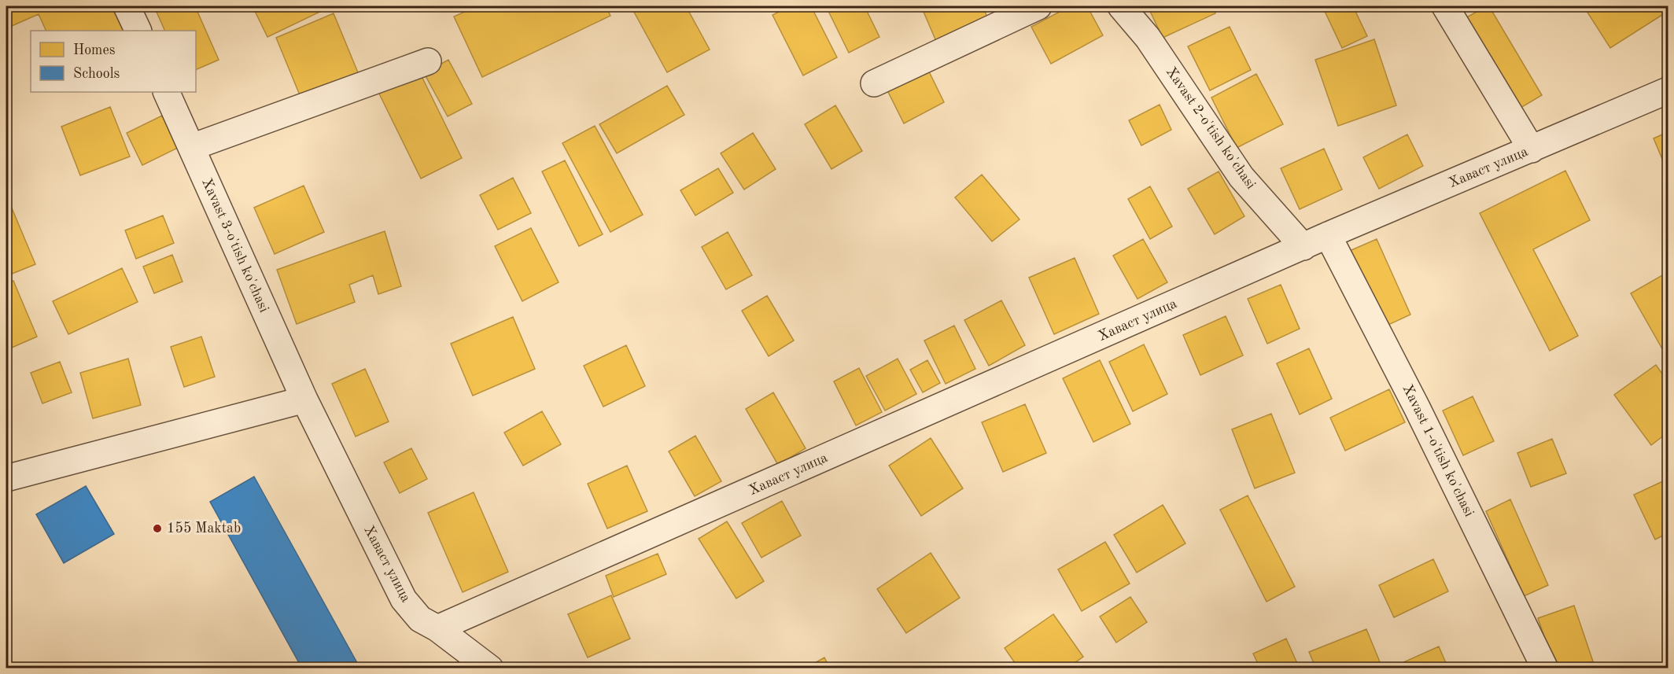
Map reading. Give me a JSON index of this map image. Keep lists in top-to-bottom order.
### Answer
{
  "streets": {
    "street": [
      "Xavast 2-o'tish ko'chasi",
      "Хаваст улица",
      "Xavast 3-o'tish ko'chasi",
      "Xavast 1-o'tish ko'chasi"
    ]
  },
  "crossings": [
    ["Xavast 2-o'tish ko'chasi", "Хаваст улица"],
    ["Хаваст улица", "Xavast 3-o'tish ko'chasi"],
    ["Хаваст улица", "Xavast 1-o'tish ko'chasi"]
  ],
  "places": ["155 Maktab"],
  "legend": ["Homes", "Schools"]
}
